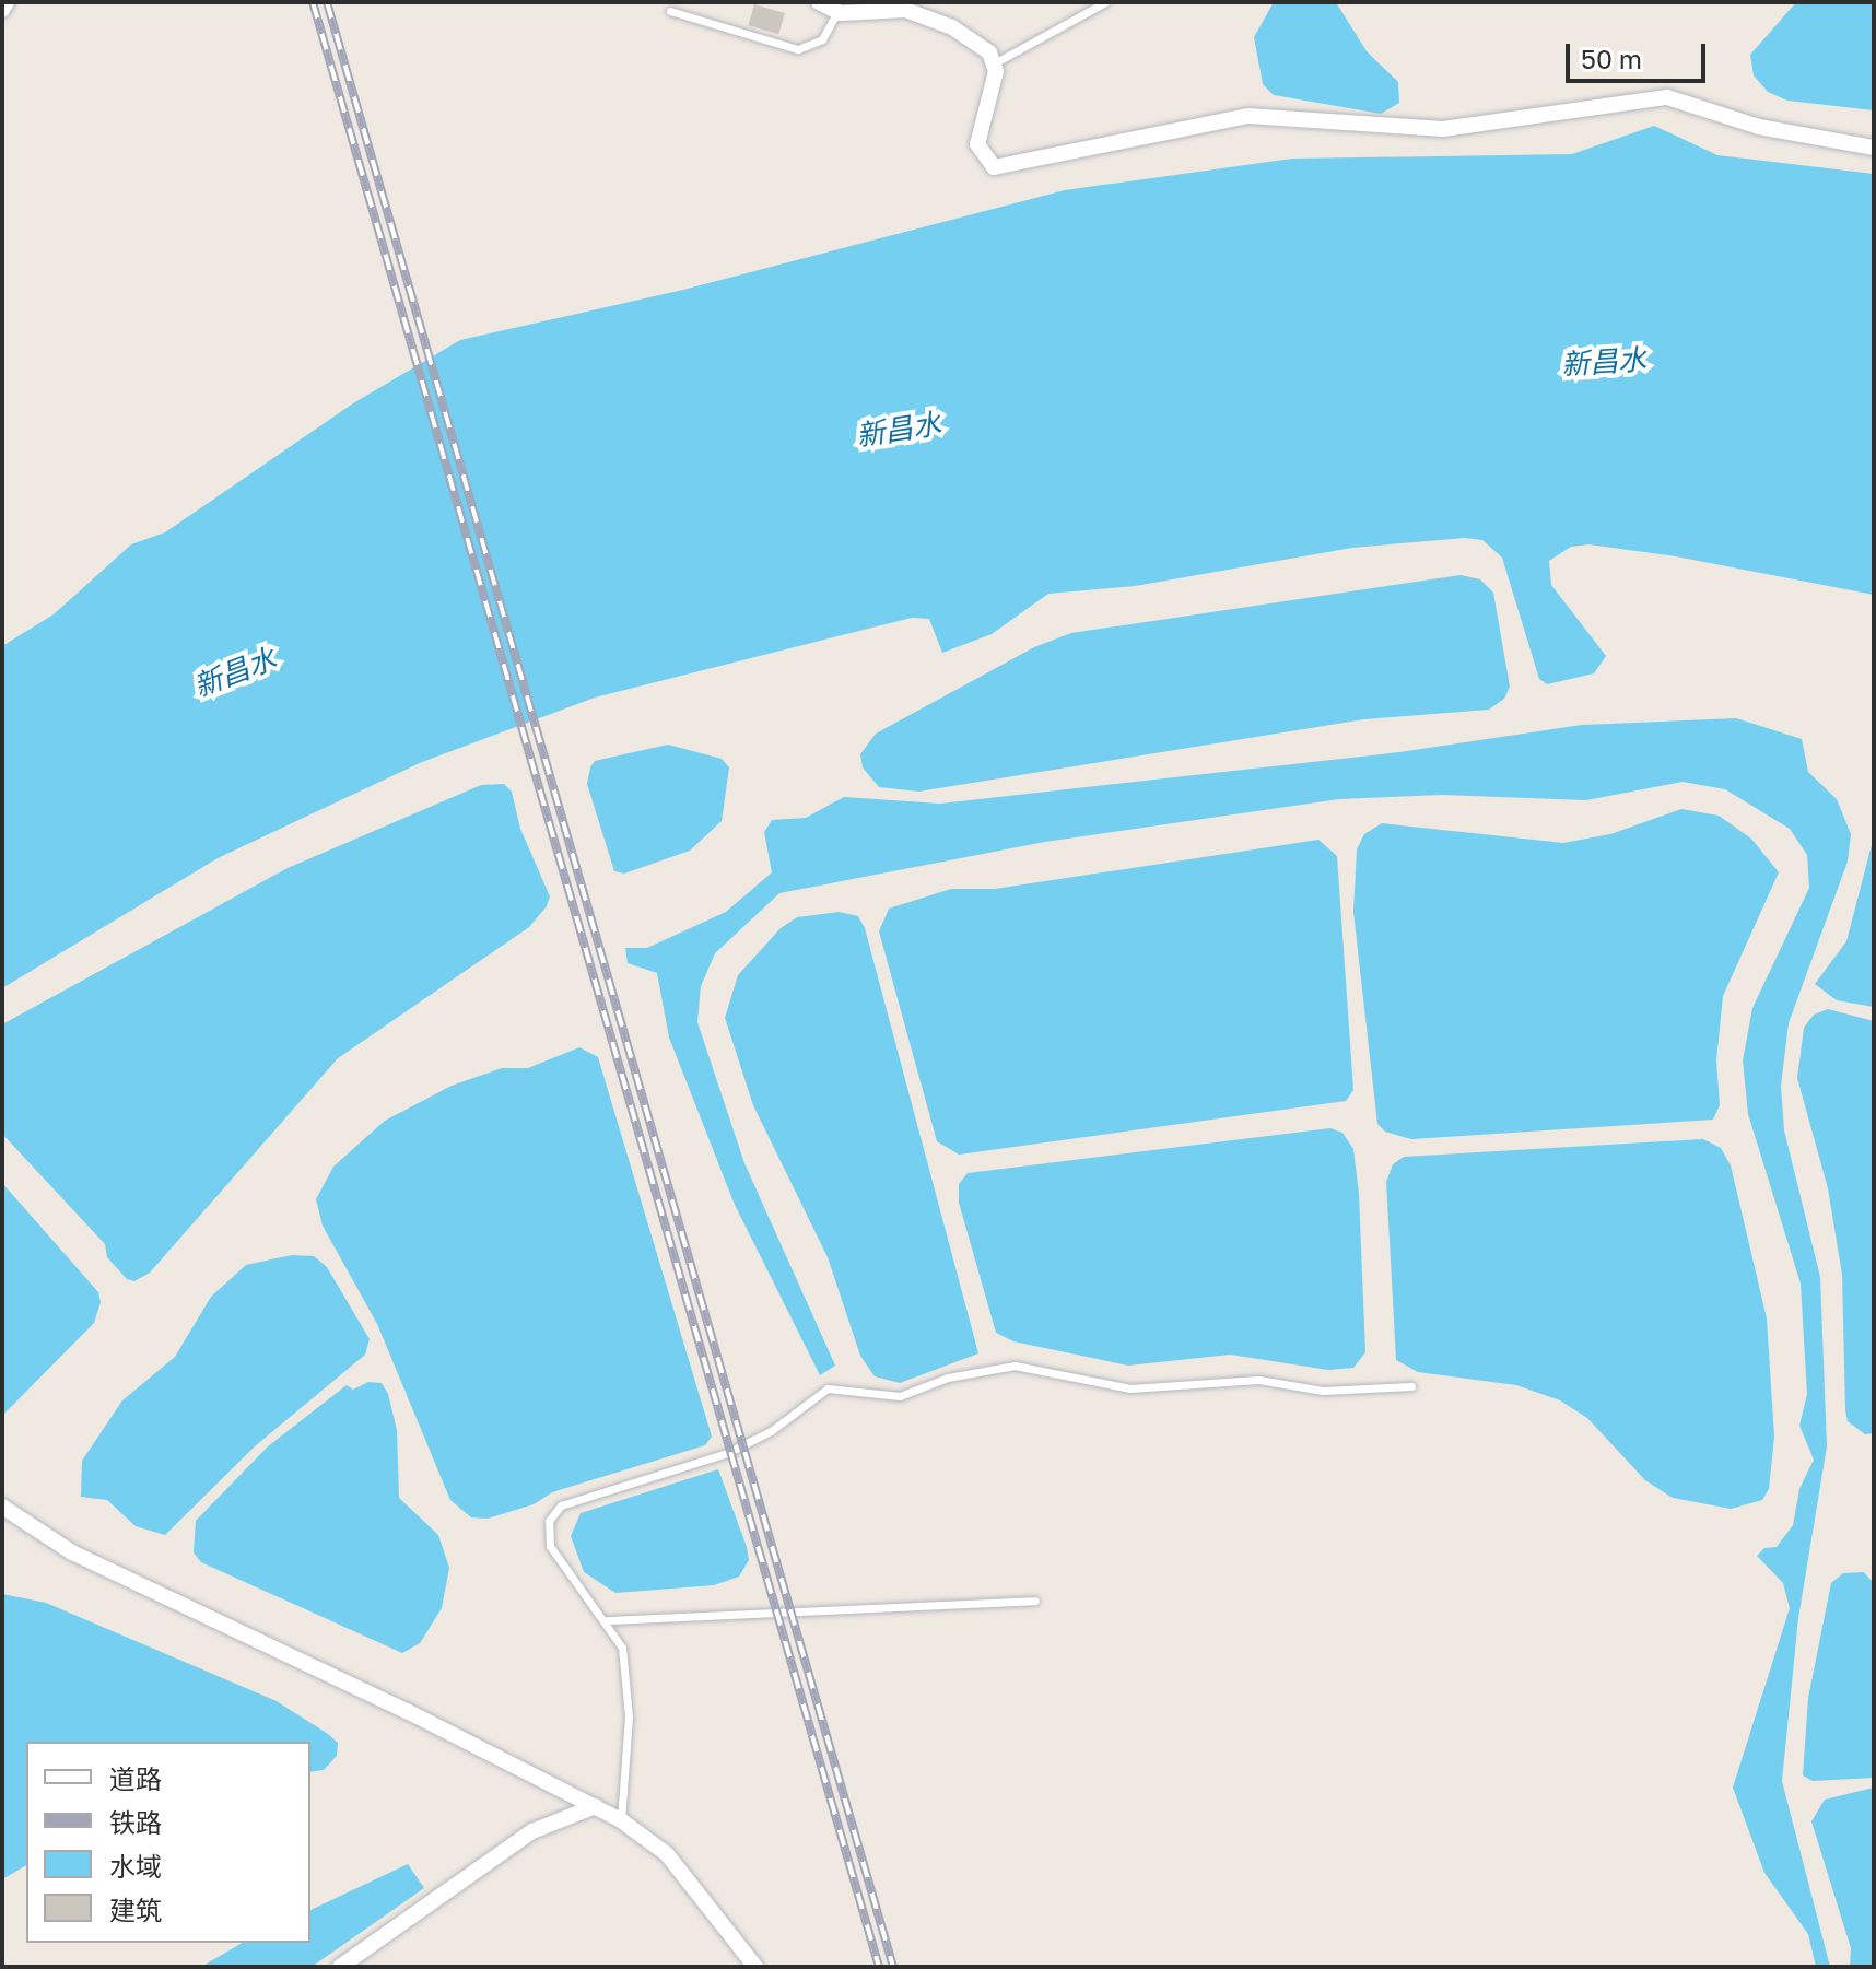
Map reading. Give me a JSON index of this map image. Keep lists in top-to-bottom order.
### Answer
{
  "water": ["新昌水"],
  "legend": [
    "道路",
    "铁路",
    "水域",
    "建筑"
  ],
  "scale_bar": "50 m"
}
